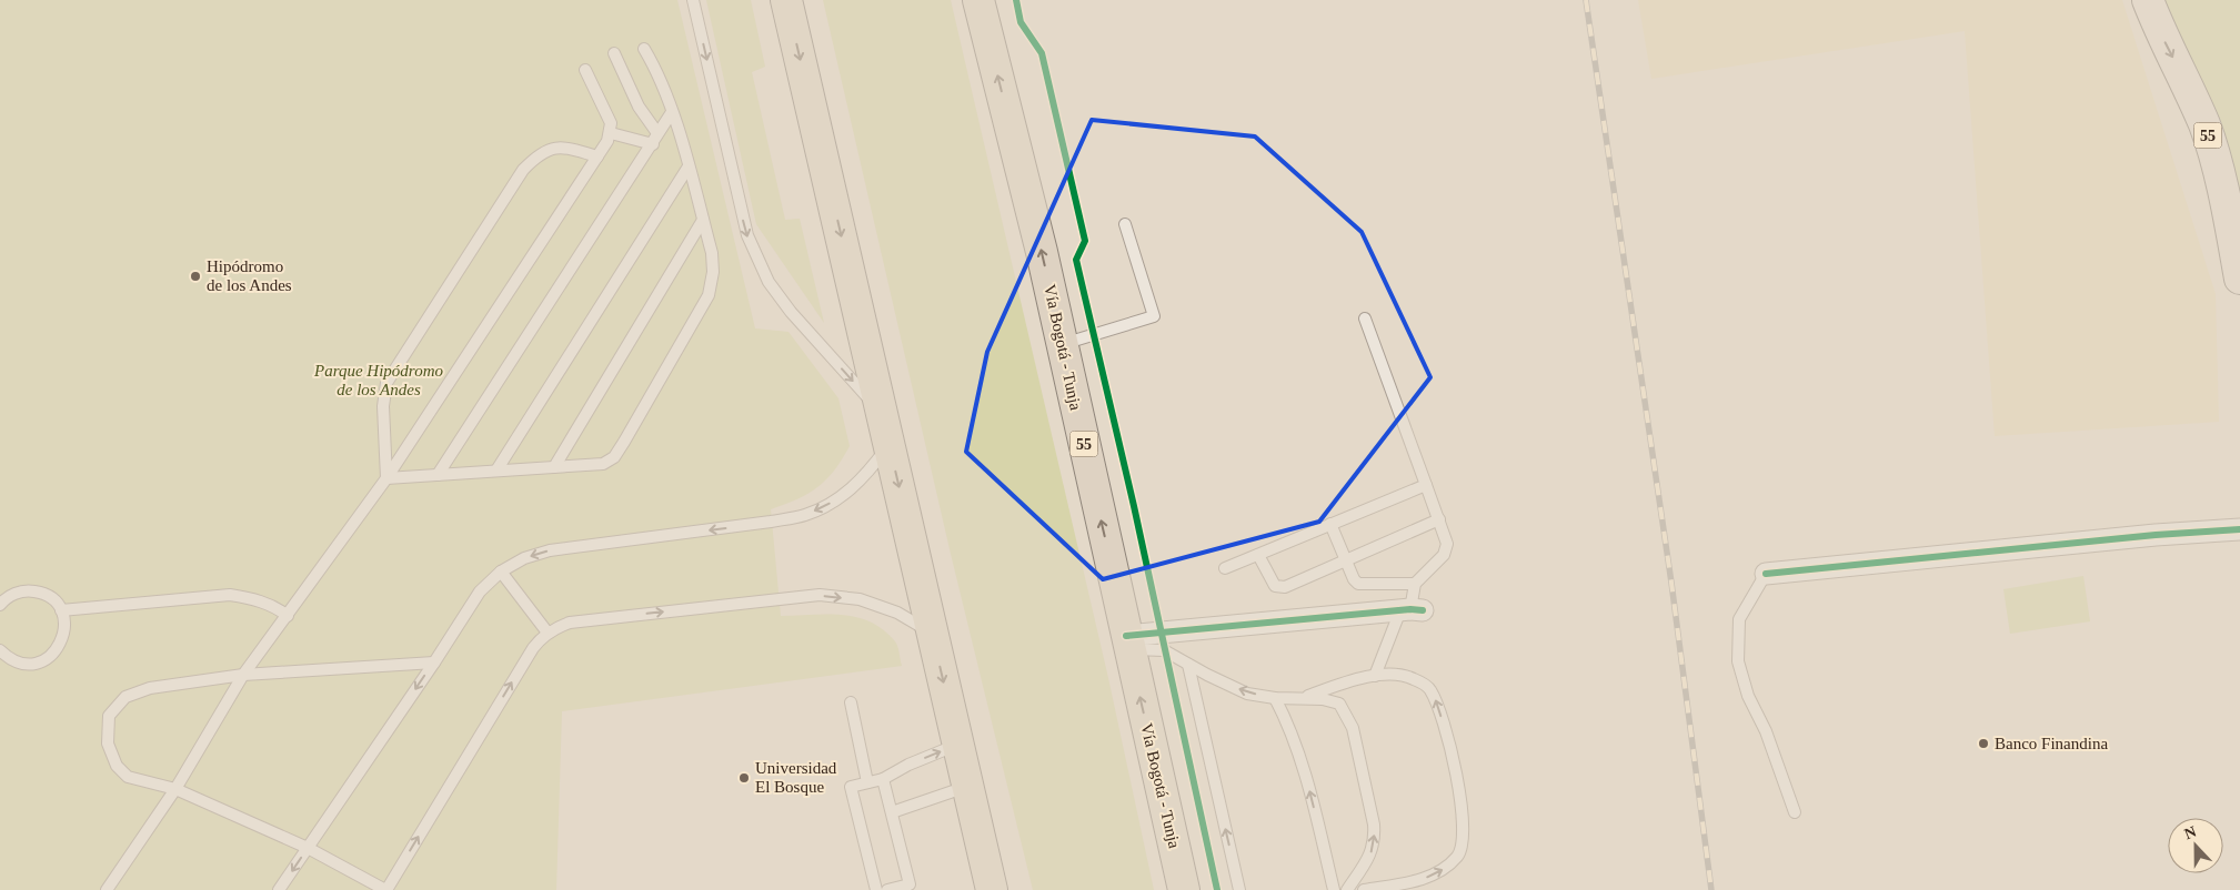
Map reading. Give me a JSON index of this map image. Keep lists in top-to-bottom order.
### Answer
{
  "streets": {
    "highway": ["55", "Vía Bogotá - Tunja"]
  },
  "parks": ["Parque Hipódromo de los Andes"],
  "places": ["Hipódromo de los Andes", "Banco Finandina", "Universidad El Bosque"],
  "north": "top"
}
